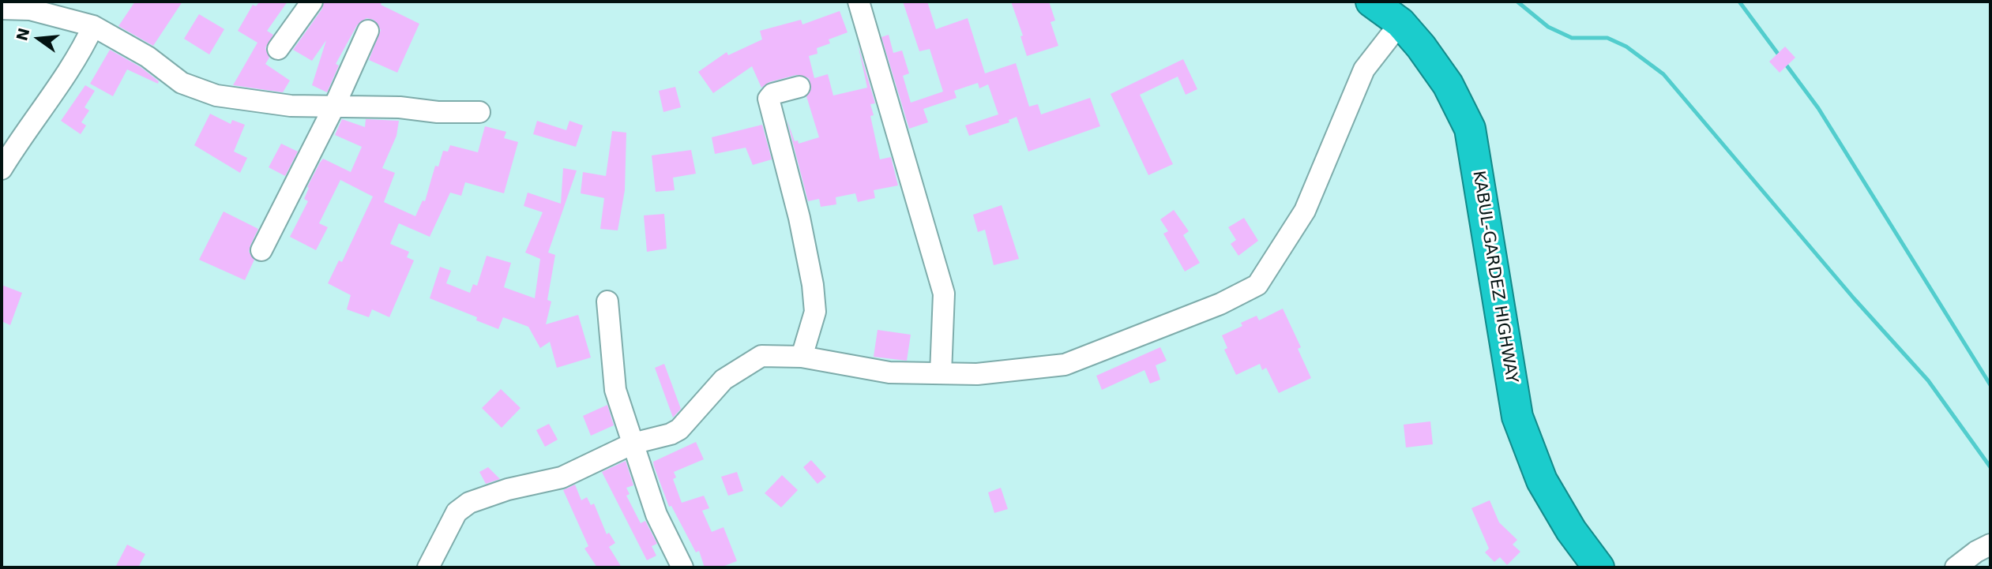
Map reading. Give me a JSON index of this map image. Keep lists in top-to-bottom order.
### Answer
{
  "streets": {
    "highway": ["KABUL-GARDEZ HIGHWAY"]
  },
  "north": "left"
}
